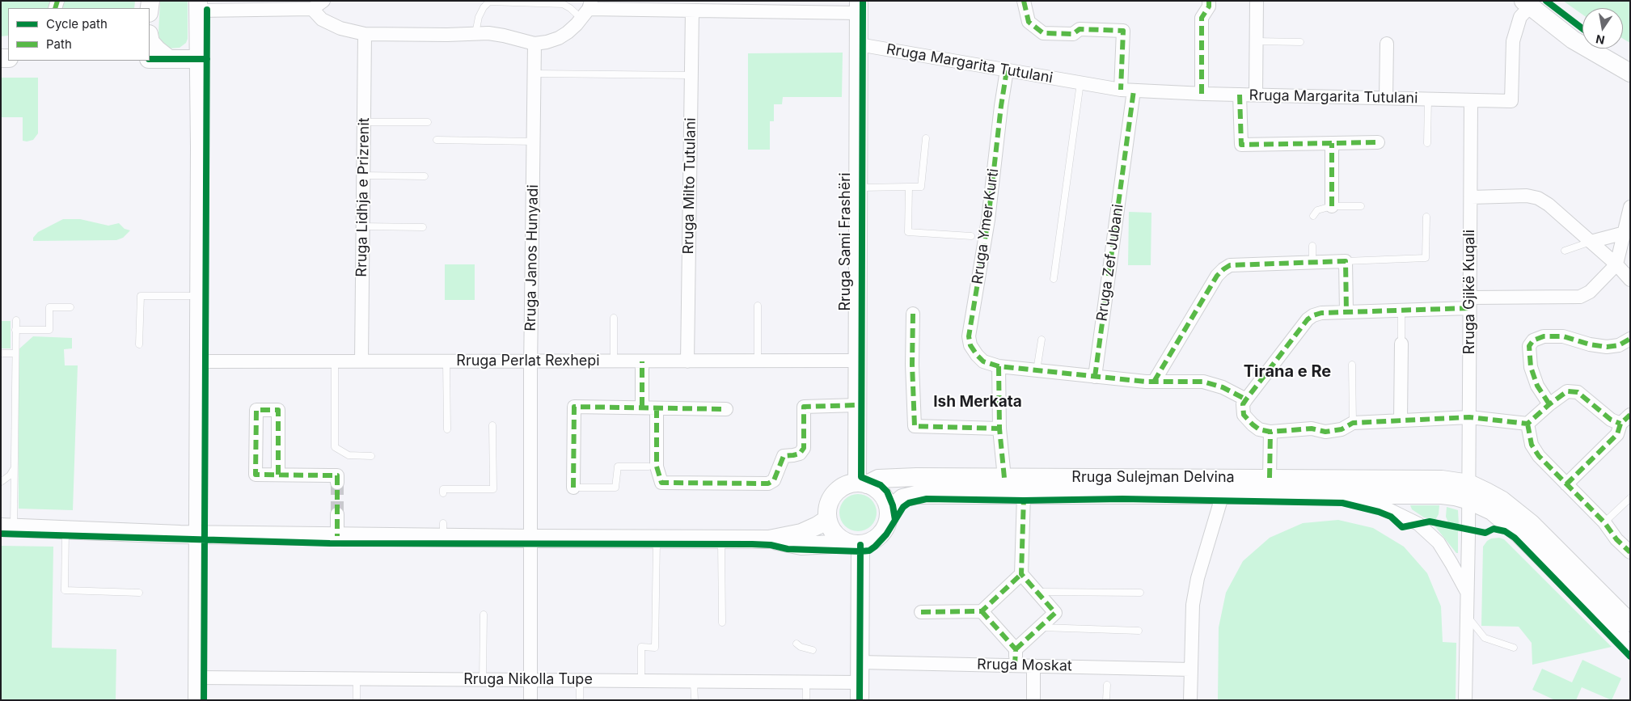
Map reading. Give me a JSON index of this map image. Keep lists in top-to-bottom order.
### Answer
{
  "streets": {
    "main road": ["Rruga Sami Frashëri", "Rruga Sulejman Delvina"],
    "street": [
      "Rruga Margarita Tutulani",
      "Rruga Milto Tutulani",
      "Rruga Lidhja e Prizrenit",
      "Rruga Ymer Kurti",
      "Rruga Janos Hunyadi",
      "Rruga Zef Jubani",
      "Rruga Gjikë Kuqali",
      "Rruga Perlat Rexhepi",
      "Rruga Moskat",
      "Rruga Nikolla Tupe"
    ]
  },
  "crossings": [
    ["Rruga Margarita Tutulani", "Rruga Ymer Kurti"],
    ["Rruga Margarita Tutulani", "Rruga Sami Frashëri"],
    ["Rruga Margarita Tutulani", "Rruga Zef Jubani"],
    ["Rruga Margarita Tutulani", "Rruga Gjikë Kuqali"],
    ["Rruga Milto Tutulani", "Rruga Perlat Rexhepi"],
    ["Rruga Lidhja e Prizrenit", "Rruga Perlat Rexhepi"],
    ["Rruga Ymer Kurti", "Rruga Zef Jubani"],
    ["Rruga Sami Frashëri", "Rruga Perlat Rexhepi"],
    ["Rruga Sami Frashëri", "Rruga Sulejman Delvina"],
    ["Rruga Janos Hunyadi", "Rruga Perlat Rexhepi"],
    ["Rruga Janos Hunyadi", "Rruga Nikolla Tupe"]
  ],
  "districts": ["Tirana e Re", "Ish Merkata"],
  "legend": ["Cycle path", "Path"],
  "north": "bottom"
}
